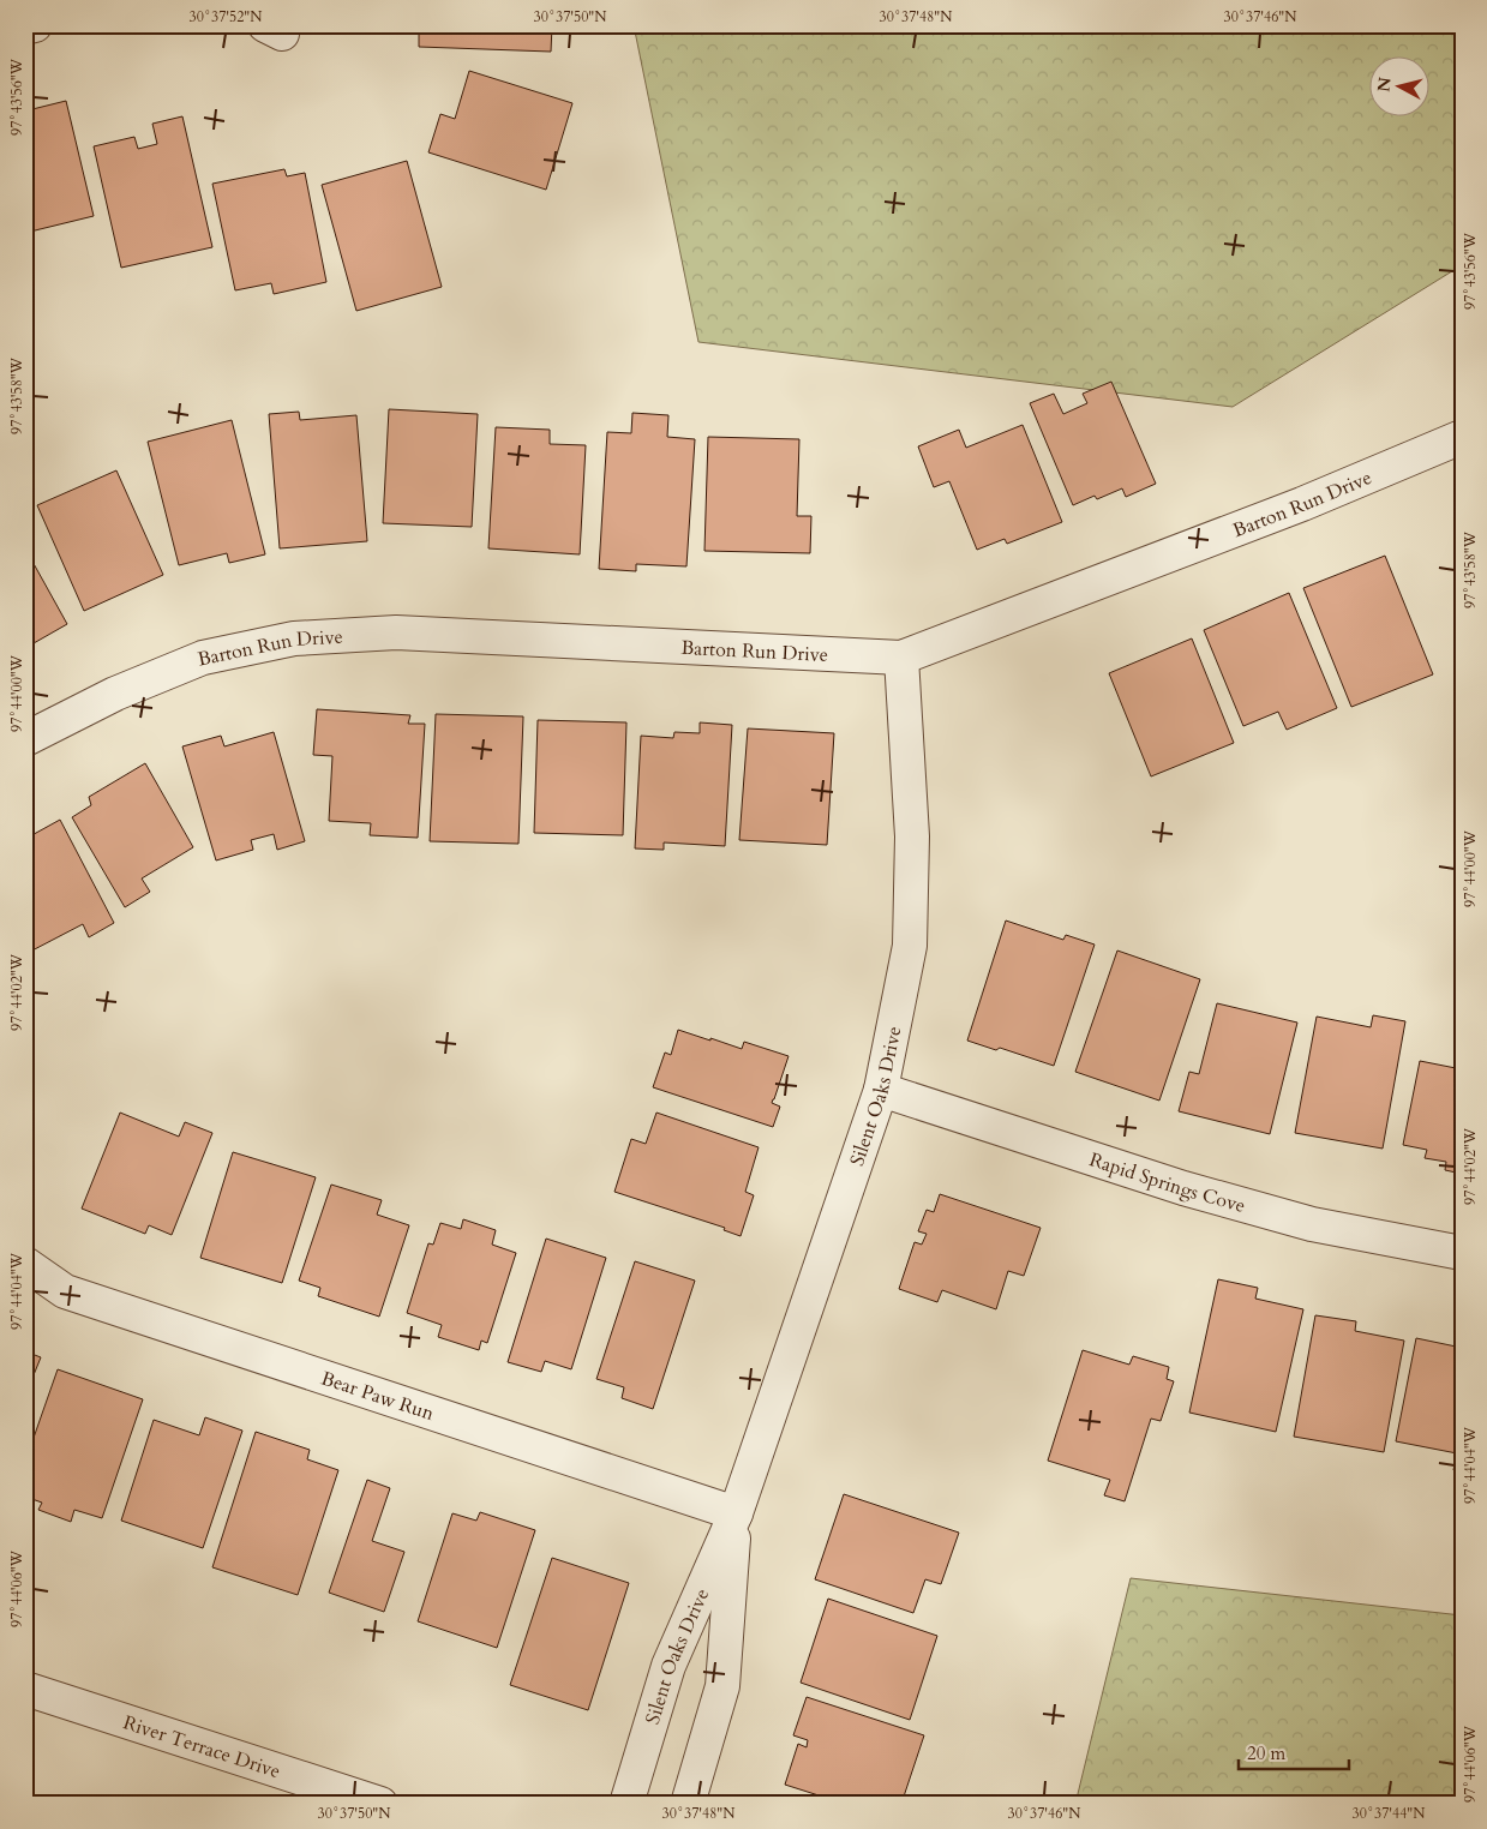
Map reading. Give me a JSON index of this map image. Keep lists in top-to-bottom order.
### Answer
{
  "streets": {
    "street": [
      "Barton Run Drive",
      "Silent Oaks Drive",
      "Rapid Springs Cove",
      "Bear Paw Run",
      "River Terrace Drive"
    ]
  },
  "crossings": [
    ["Barton Run Drive", "Silent Oaks Drive"],
    ["Silent Oaks Drive", "Rapid Springs Cove"],
    ["Silent Oaks Drive", "Bear Paw Run"]
  ],
  "scale_bar": "20 m",
  "north": "left",
  "coordinates": [
    "30°37'52\"N",
    "30°37'50\"N",
    "30°37'48\"N",
    "30°37'46\"N",
    "97°43'56\"W",
    "97°43'58\"W",
    "97°44'00\"W",
    "97°44'02\"W",
    "97°44'04\"W",
    "97°44'06\"W",
    "30°37'44\"N"
  ]
}
